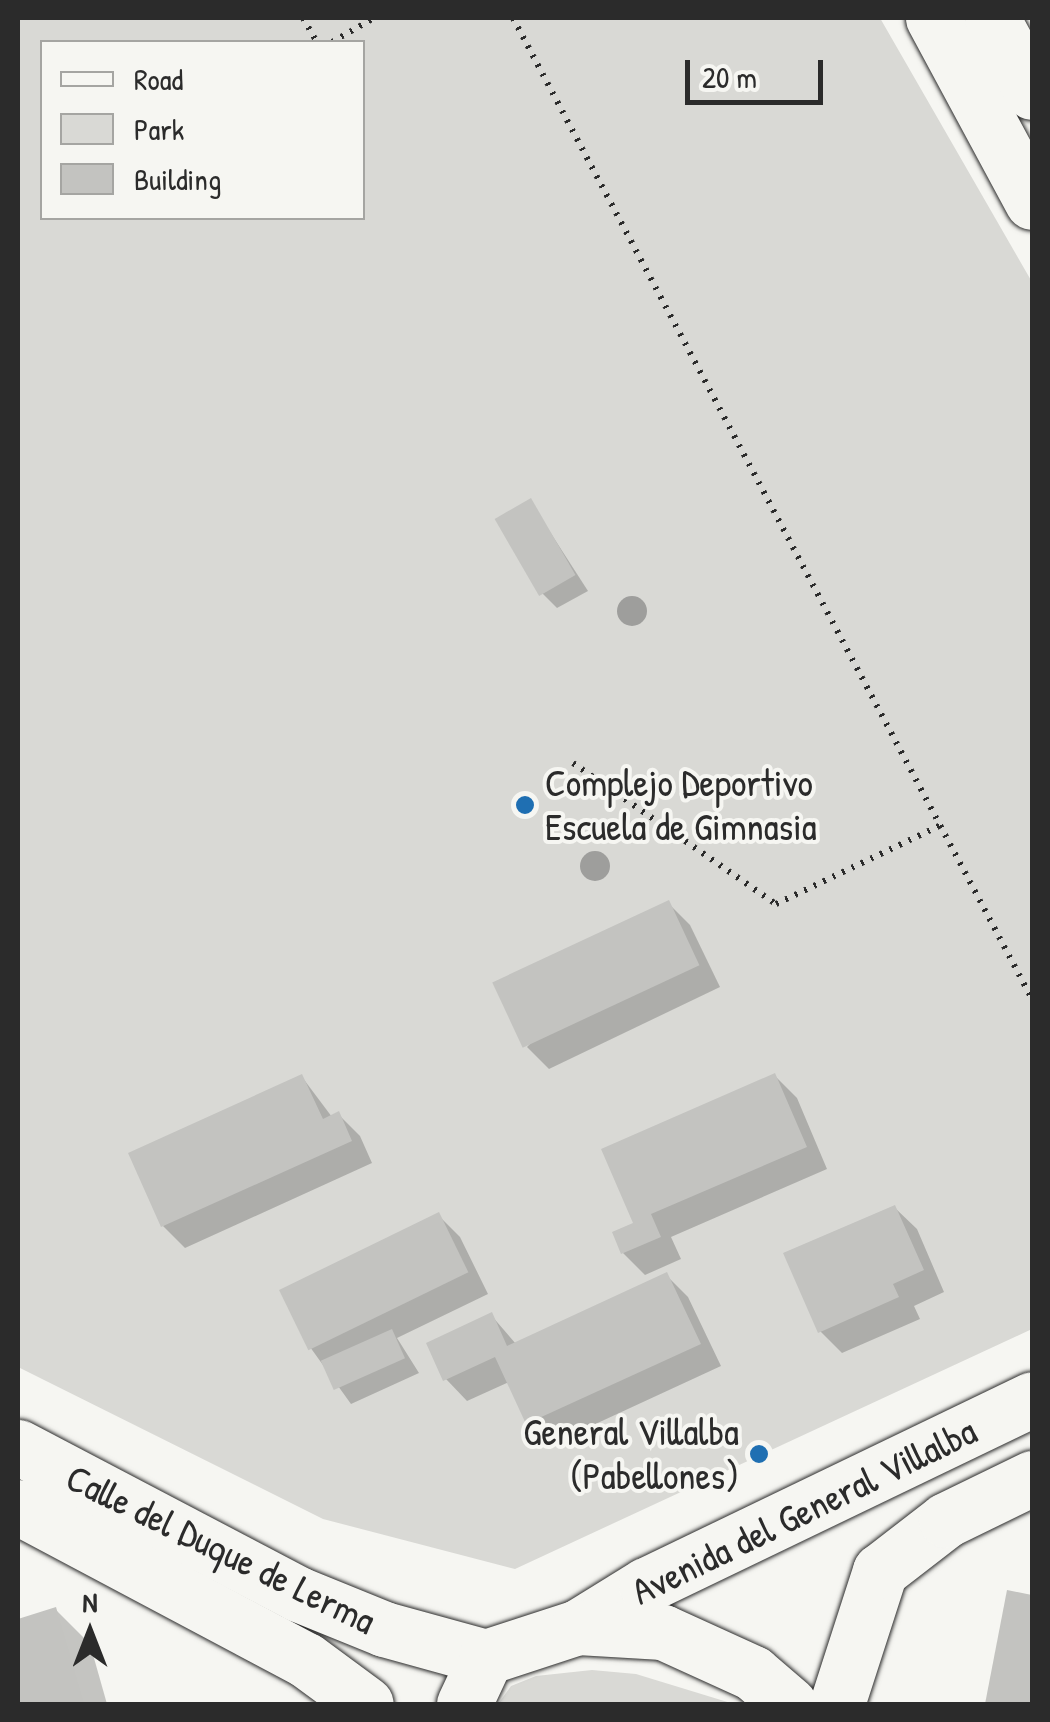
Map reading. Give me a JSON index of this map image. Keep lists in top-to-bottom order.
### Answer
{
  "streets": {
    "main road": ["Avenida del General Villalba", "Calle del Duque de Lerma"]
  },
  "places": ["Complejo Deportivo Escuela de Gimnasia", "General Villalba (Pabellones)"],
  "legend": ["Road", "Park", "Building"],
  "scale_bar": "20 m",
  "north": "top"
}
